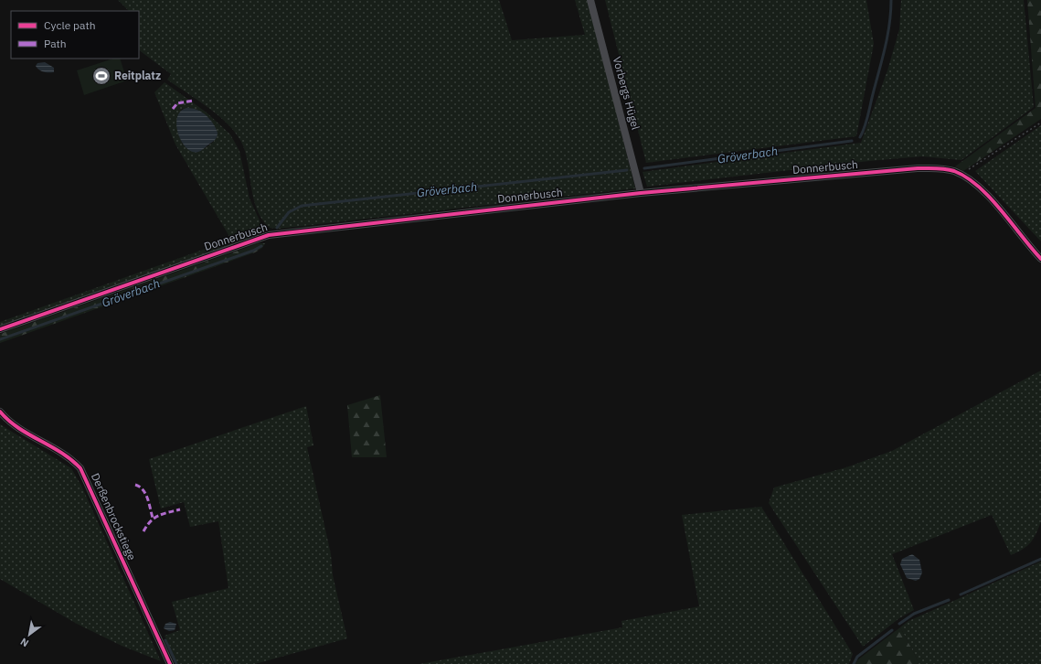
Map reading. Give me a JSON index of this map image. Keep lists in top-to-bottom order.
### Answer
{
  "streets": {
    "street": ["Vorbergs Hügel", "Donnerbusch", "Derßenbrockstiege"]
  },
  "crossings": [
    ["Vorbergs Hügel", "Donnerbusch"]
  ],
  "water": ["Gröverbach"],
  "places": {
    "sports": ["Reitplatz"]
  },
  "legend": ["Cycle path", "Path"],
  "north": "bottom left"
}
